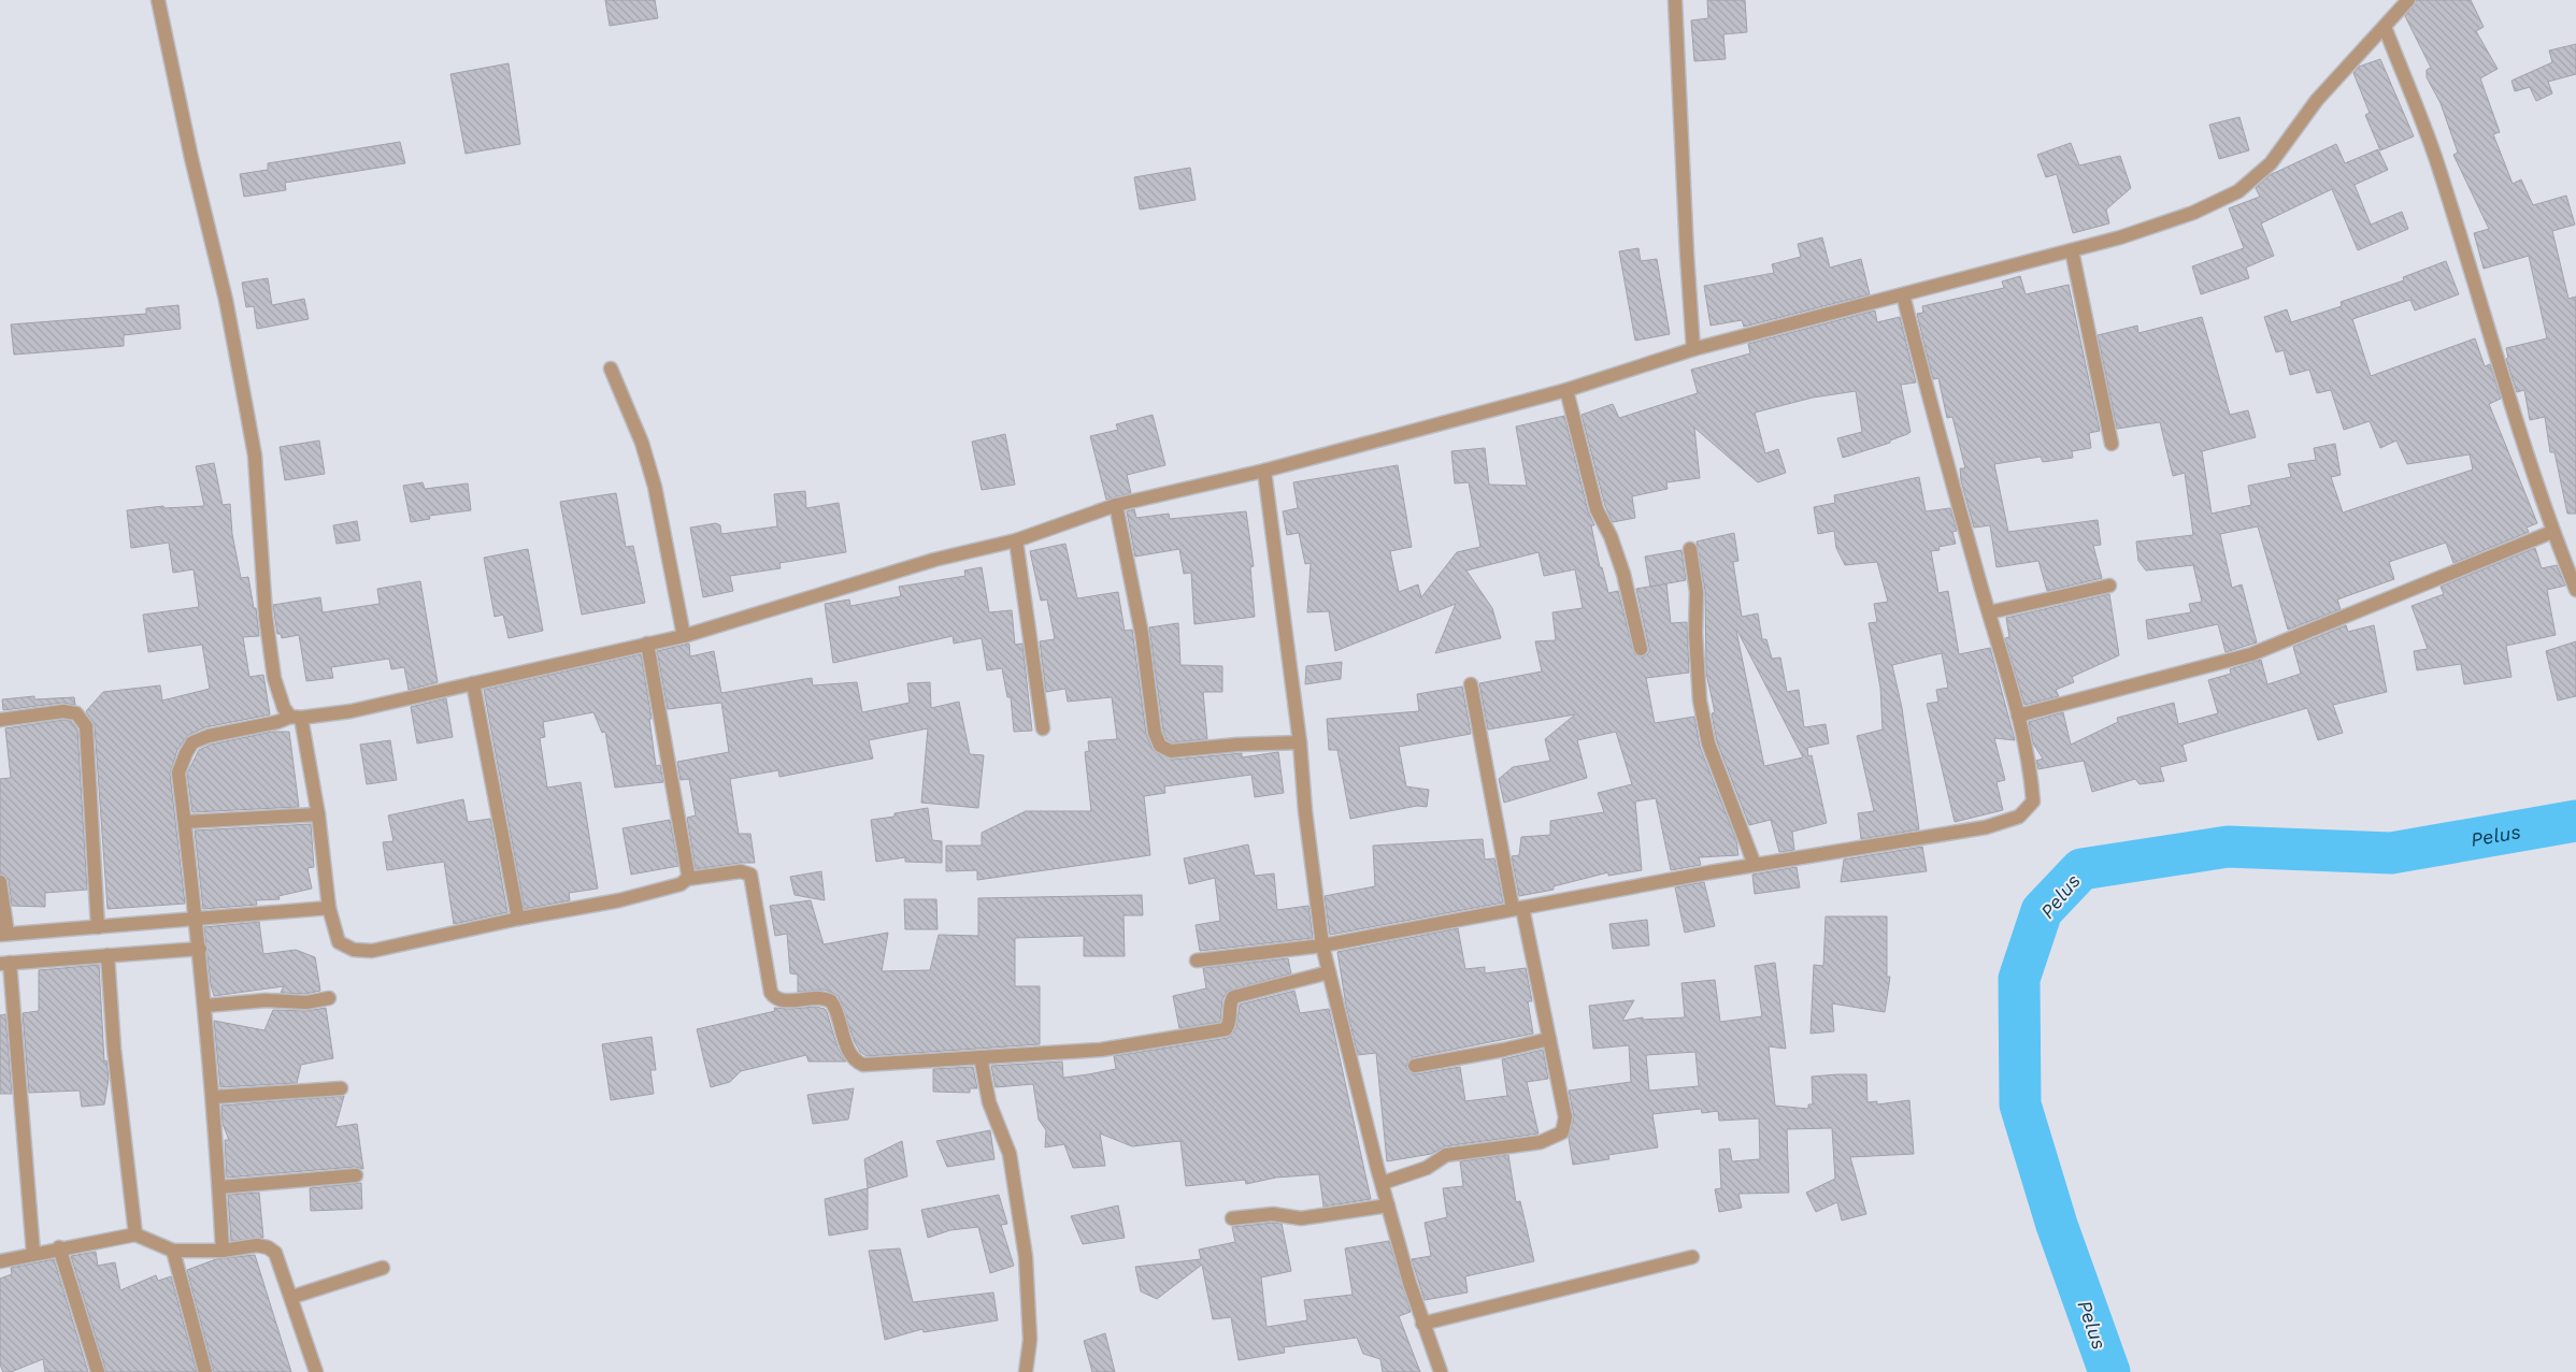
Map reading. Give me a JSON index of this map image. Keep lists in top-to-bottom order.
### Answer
{
  "water": ["Pelus"]
}
